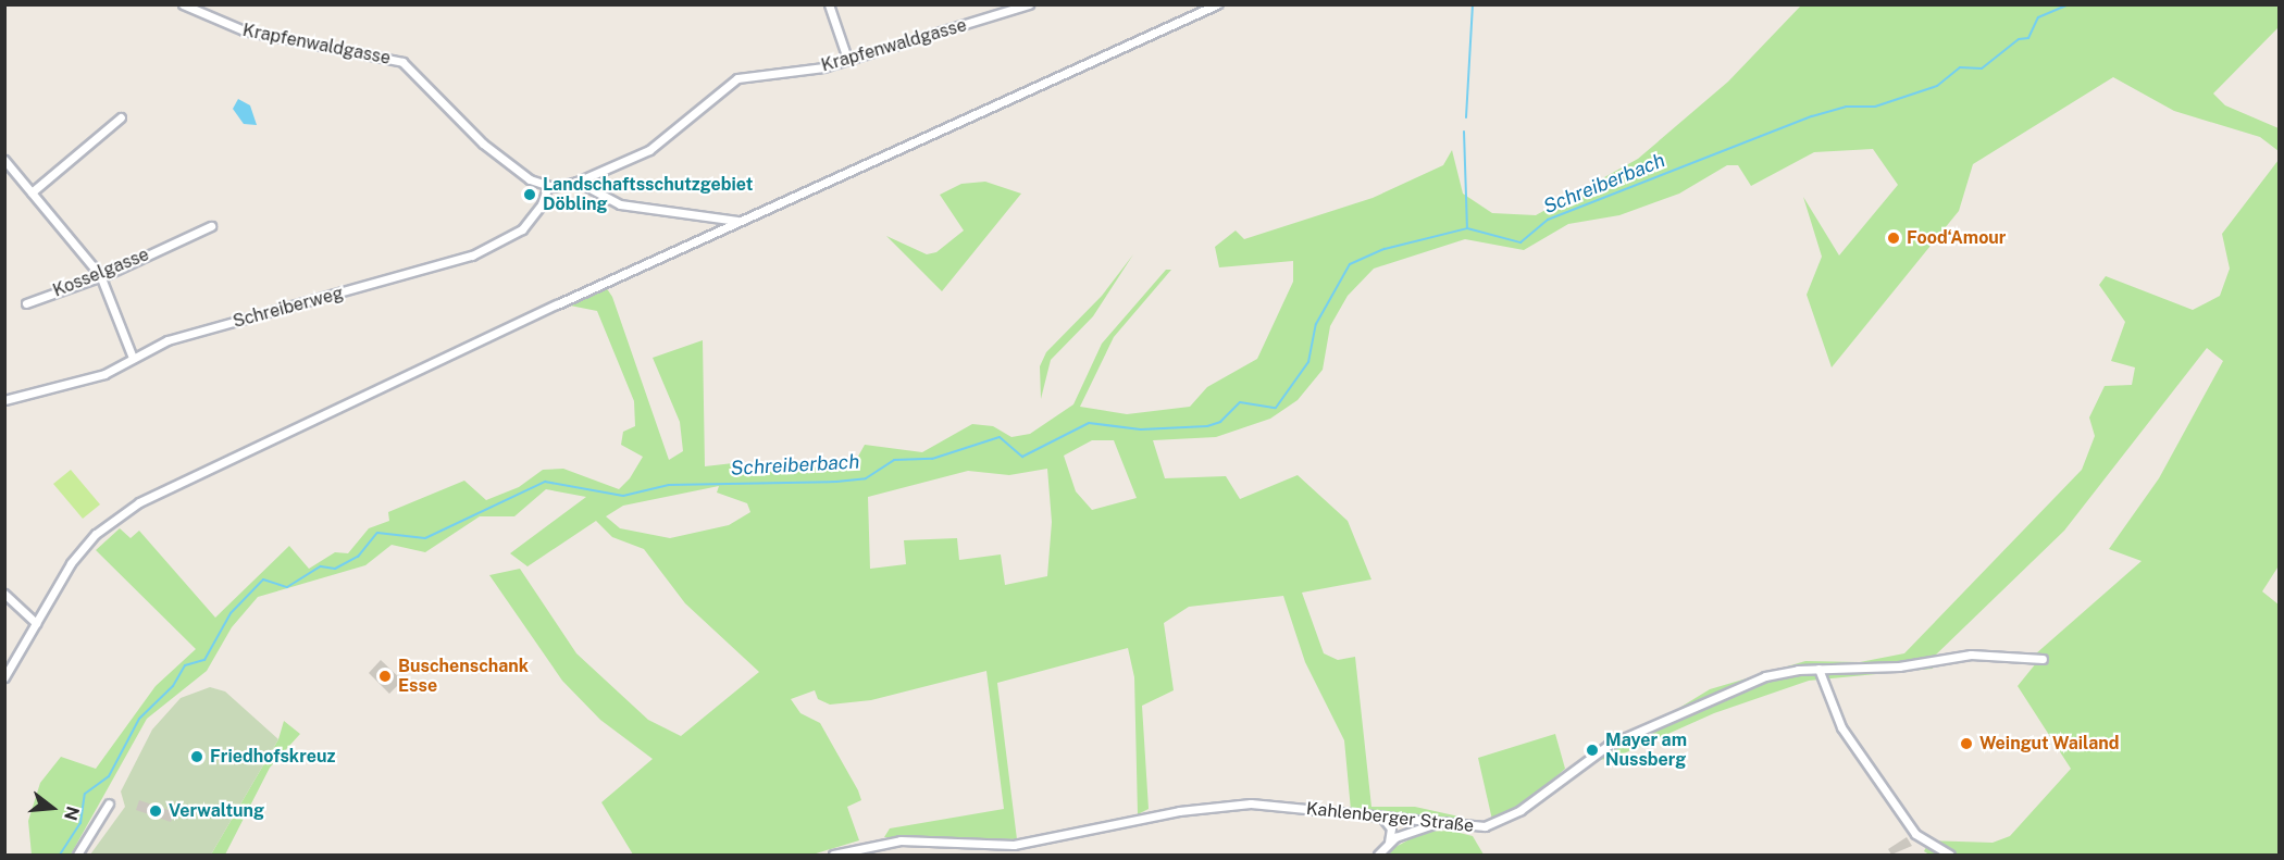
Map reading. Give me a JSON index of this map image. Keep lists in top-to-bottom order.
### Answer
{
  "streets": {
    "street": [
      "Krapfenwaldgasse",
      "Kosselgasse",
      "Schreiberweg",
      "Kahlenberger Straße"
    ]
  },
  "crossings": [
    ["Krapfenwaldgasse", "Schreiberweg"]
  ],
  "water": ["Schreiberbach"],
  "places": [
    "Landschaftsschutzgebiet Döbling",
    "Food‘Amour",
    "Buschenschank Esse",
    "Weingut Wailand",
    "Mayer am Nussberg",
    "Friedhofskreuz",
    "Verwaltung"
  ],
  "north": "right"
}
